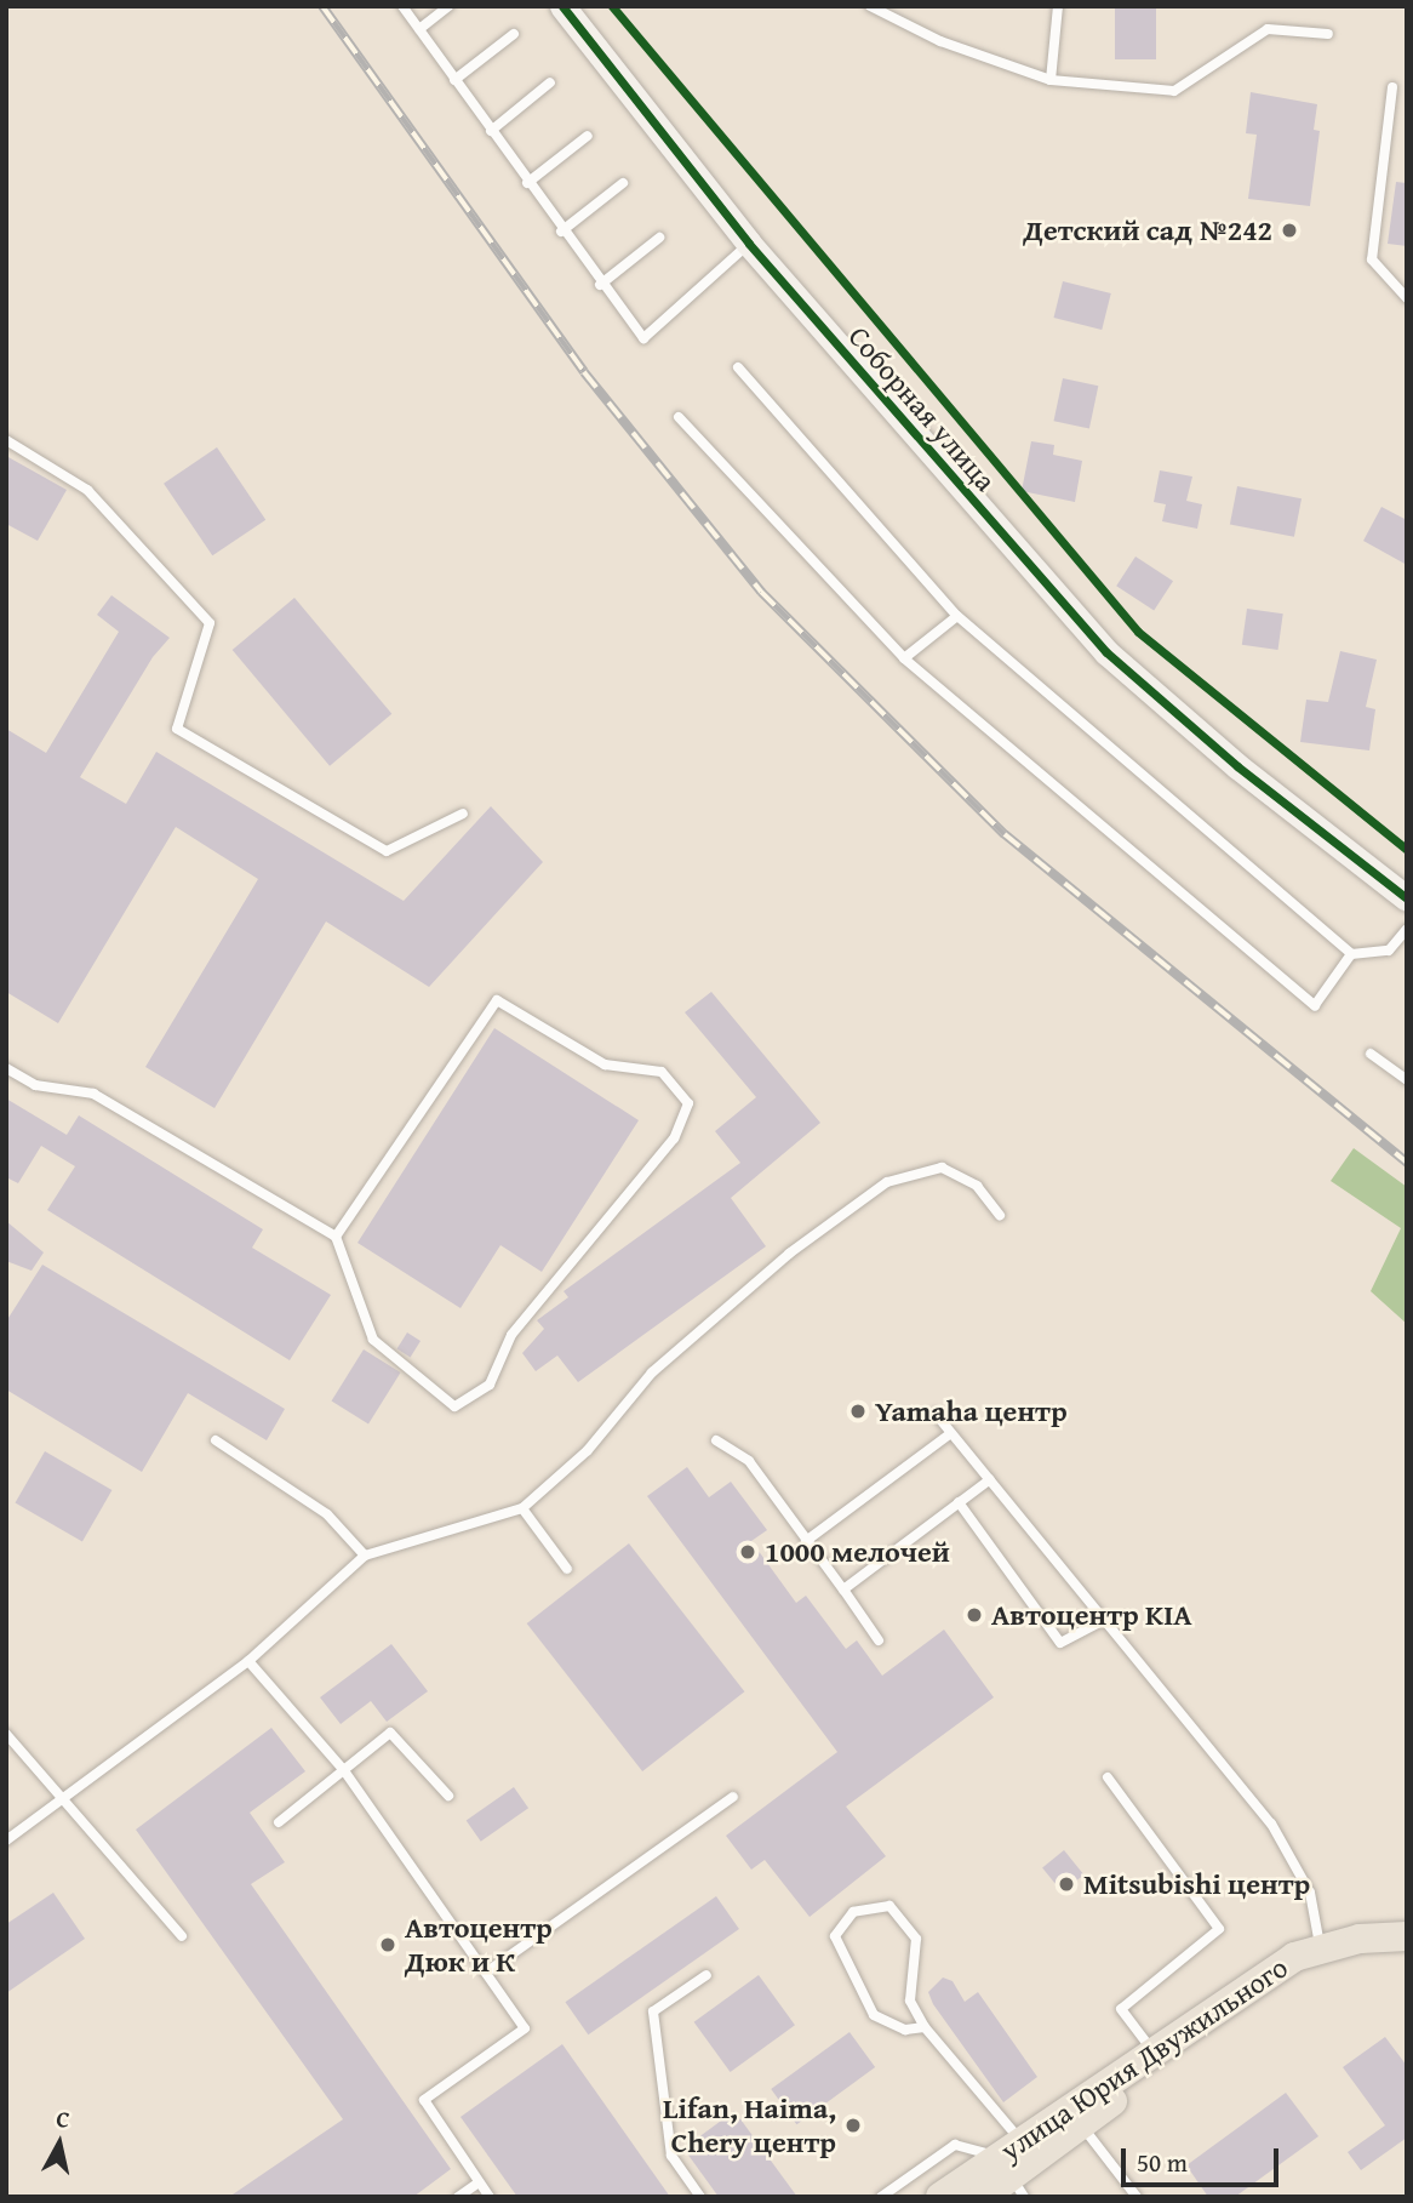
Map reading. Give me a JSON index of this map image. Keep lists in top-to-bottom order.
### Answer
{
  "streets": {
    "main road": ["улица Юрия Двужильного"],
    "street": ["Соборная улица"]
  },
  "places": [
    "Детский сад №242",
    "Yamaha центр",
    "1000 мелочей",
    "Автоцентр KIA",
    "Mitsubishi центр",
    "Автоцентр Дюк и К",
    "Lifan, Haima, Chery центр"
  ],
  "scale_bar": "50 m",
  "north": "top"
}
